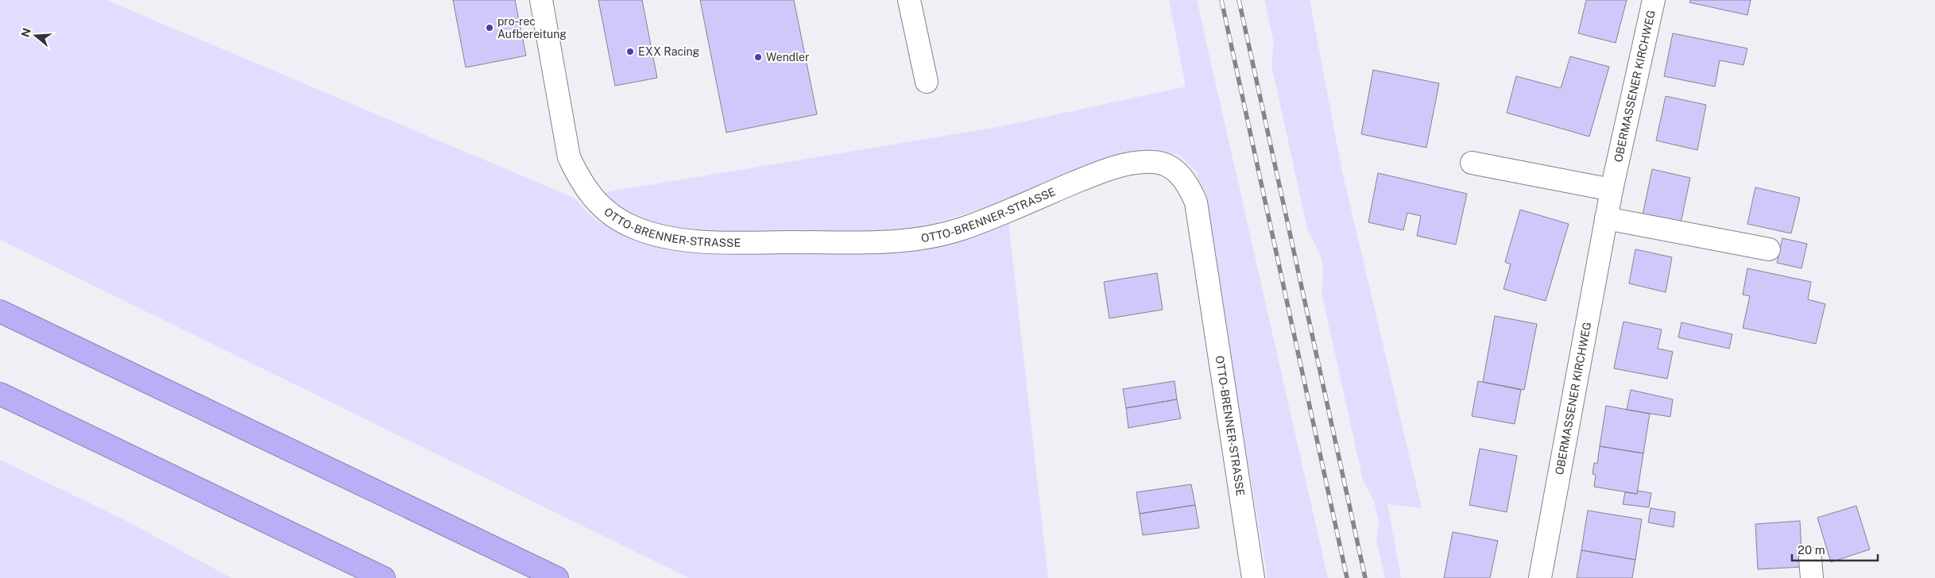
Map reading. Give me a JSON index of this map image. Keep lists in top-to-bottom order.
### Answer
{
  "streets": {
    "street": ["OBERMASSENER KIRCHWEG", "OTTO-BRENNER-STRASSE"]
  },
  "places": ["pro-rec Aufbereitung", "EXX Racing", "Wendler"],
  "scale_bar": "20 m",
  "north": "left"
}
